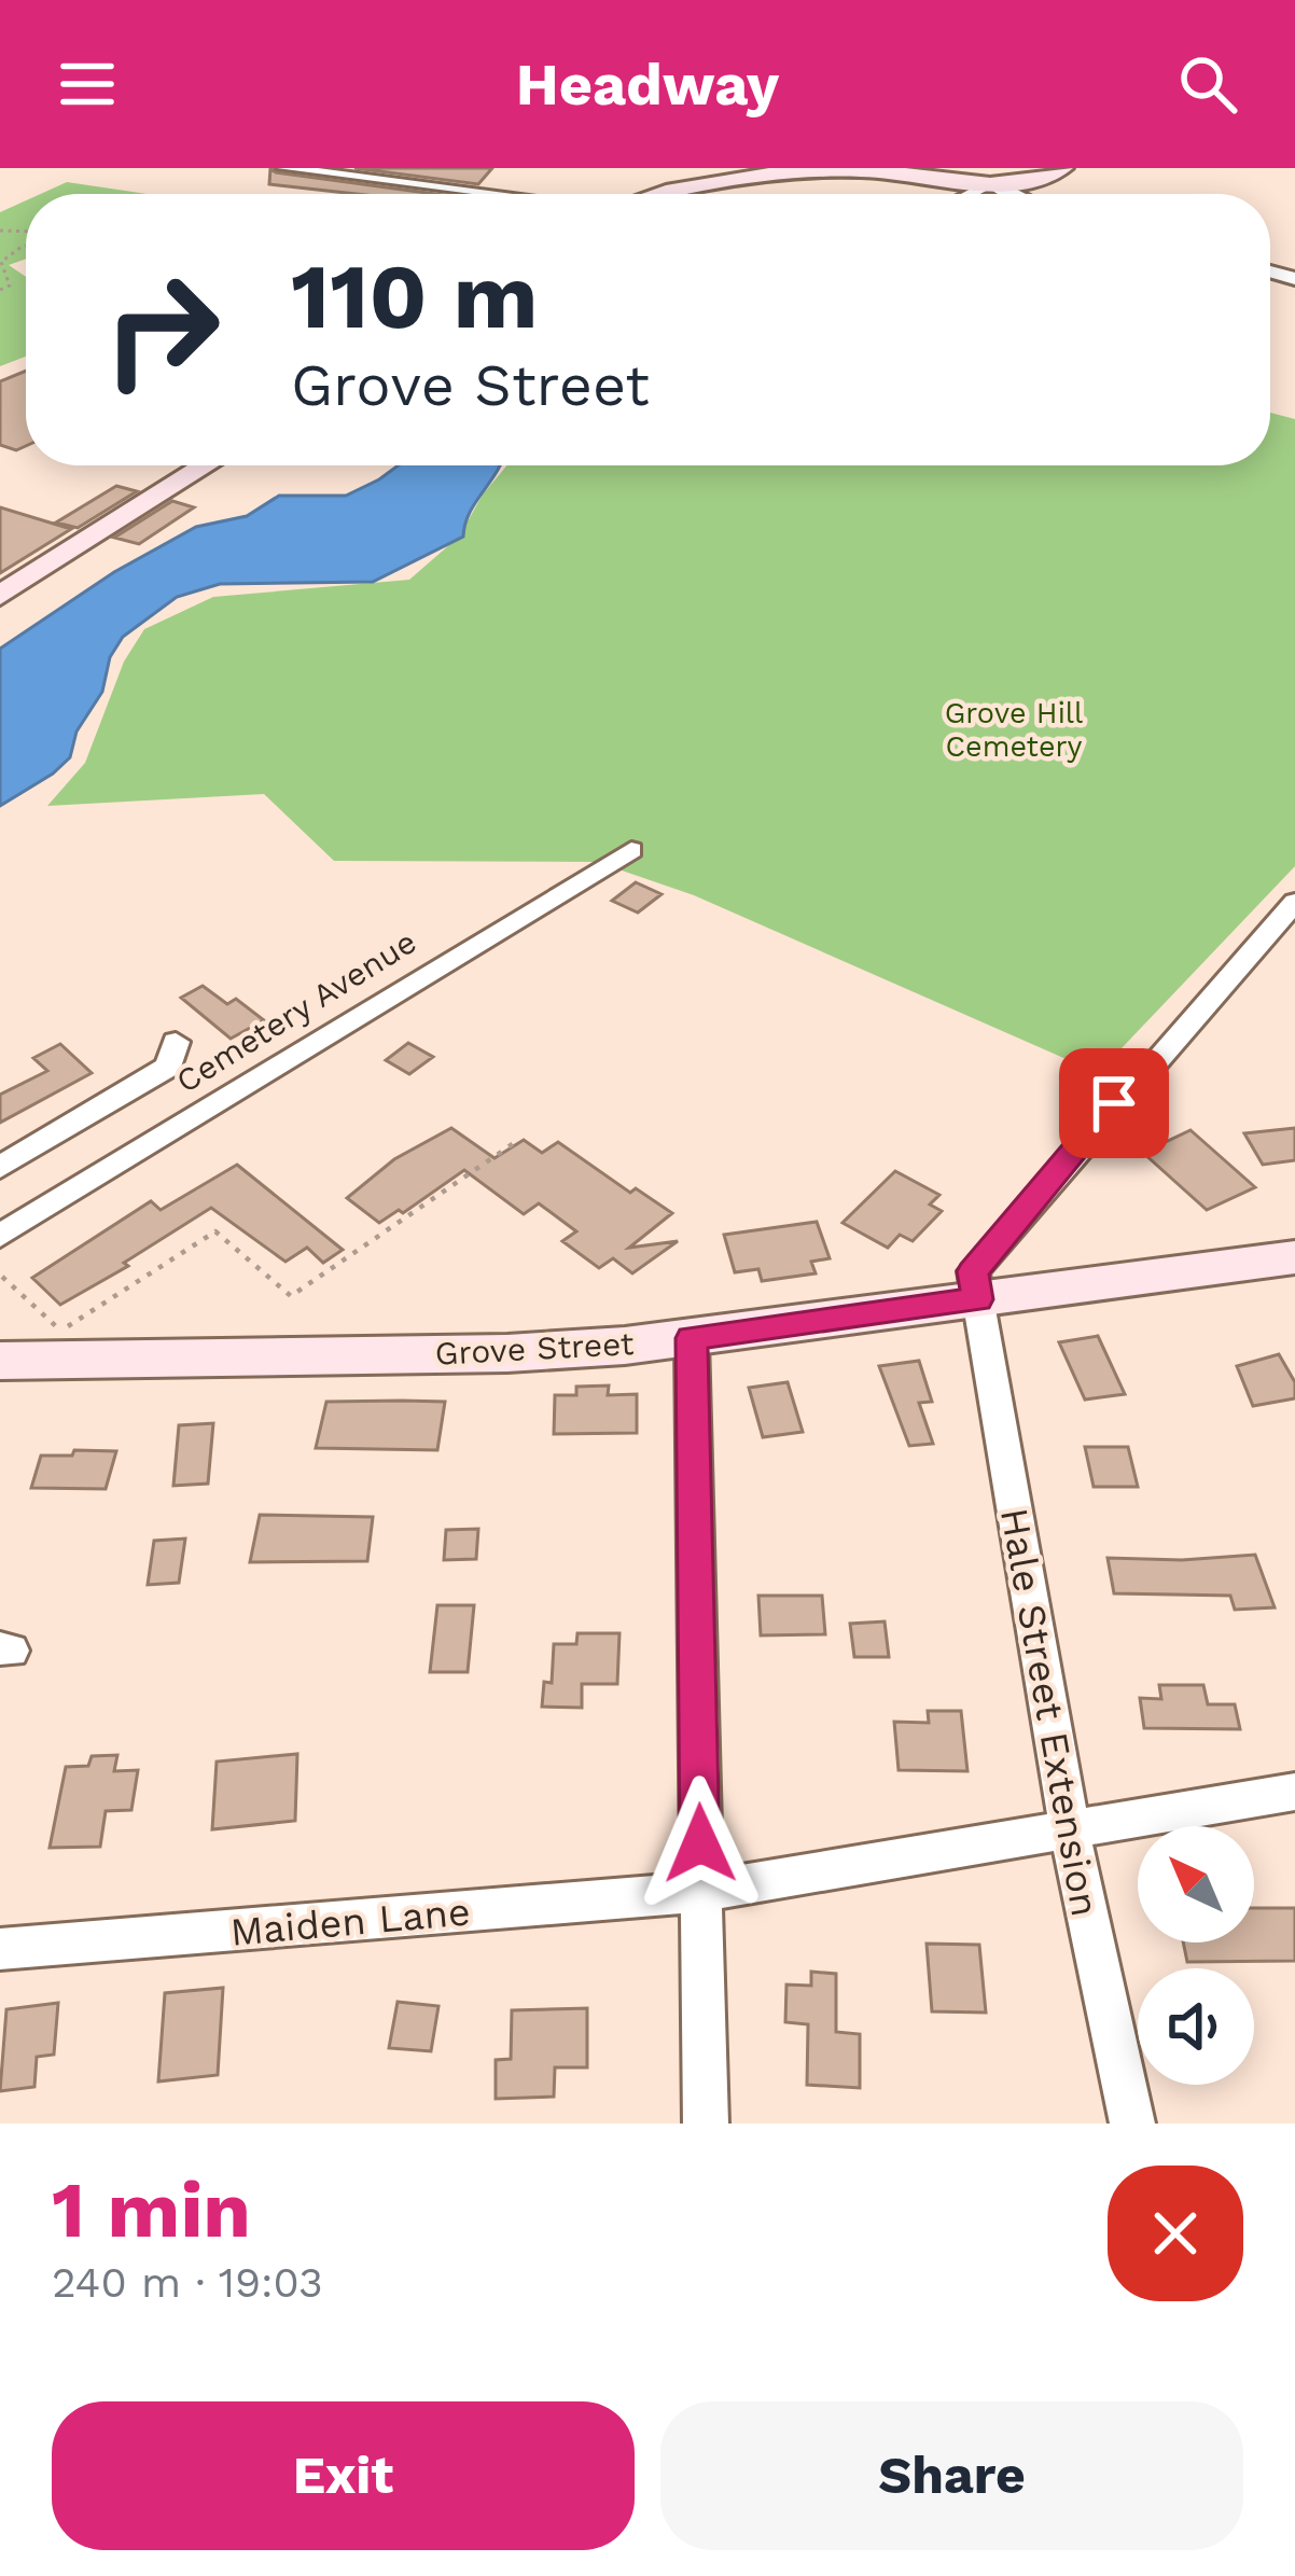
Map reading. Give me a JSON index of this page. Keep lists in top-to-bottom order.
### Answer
{
  "streets": {
    "main road": ["Grove Street"],
    "street": ["Cemetery Avenue", "Hale Street Extension", "Maiden Lane"]
  },
  "crossings": [
    ["Grove Street", "Hale Street Extension"],
    ["Hale Street Extension", "Maiden Lane"]
  ],
  "parks": ["Grove Hill Cemetery"],
  "north": "top left",
  "page": {
    "header": "Headway",
    "turn": ["110 m", "Grove Street"],
    "heading": ["1 min", "240 m · 19:03"],
    "buttons": ["Exit", "Share"]
  }
}
